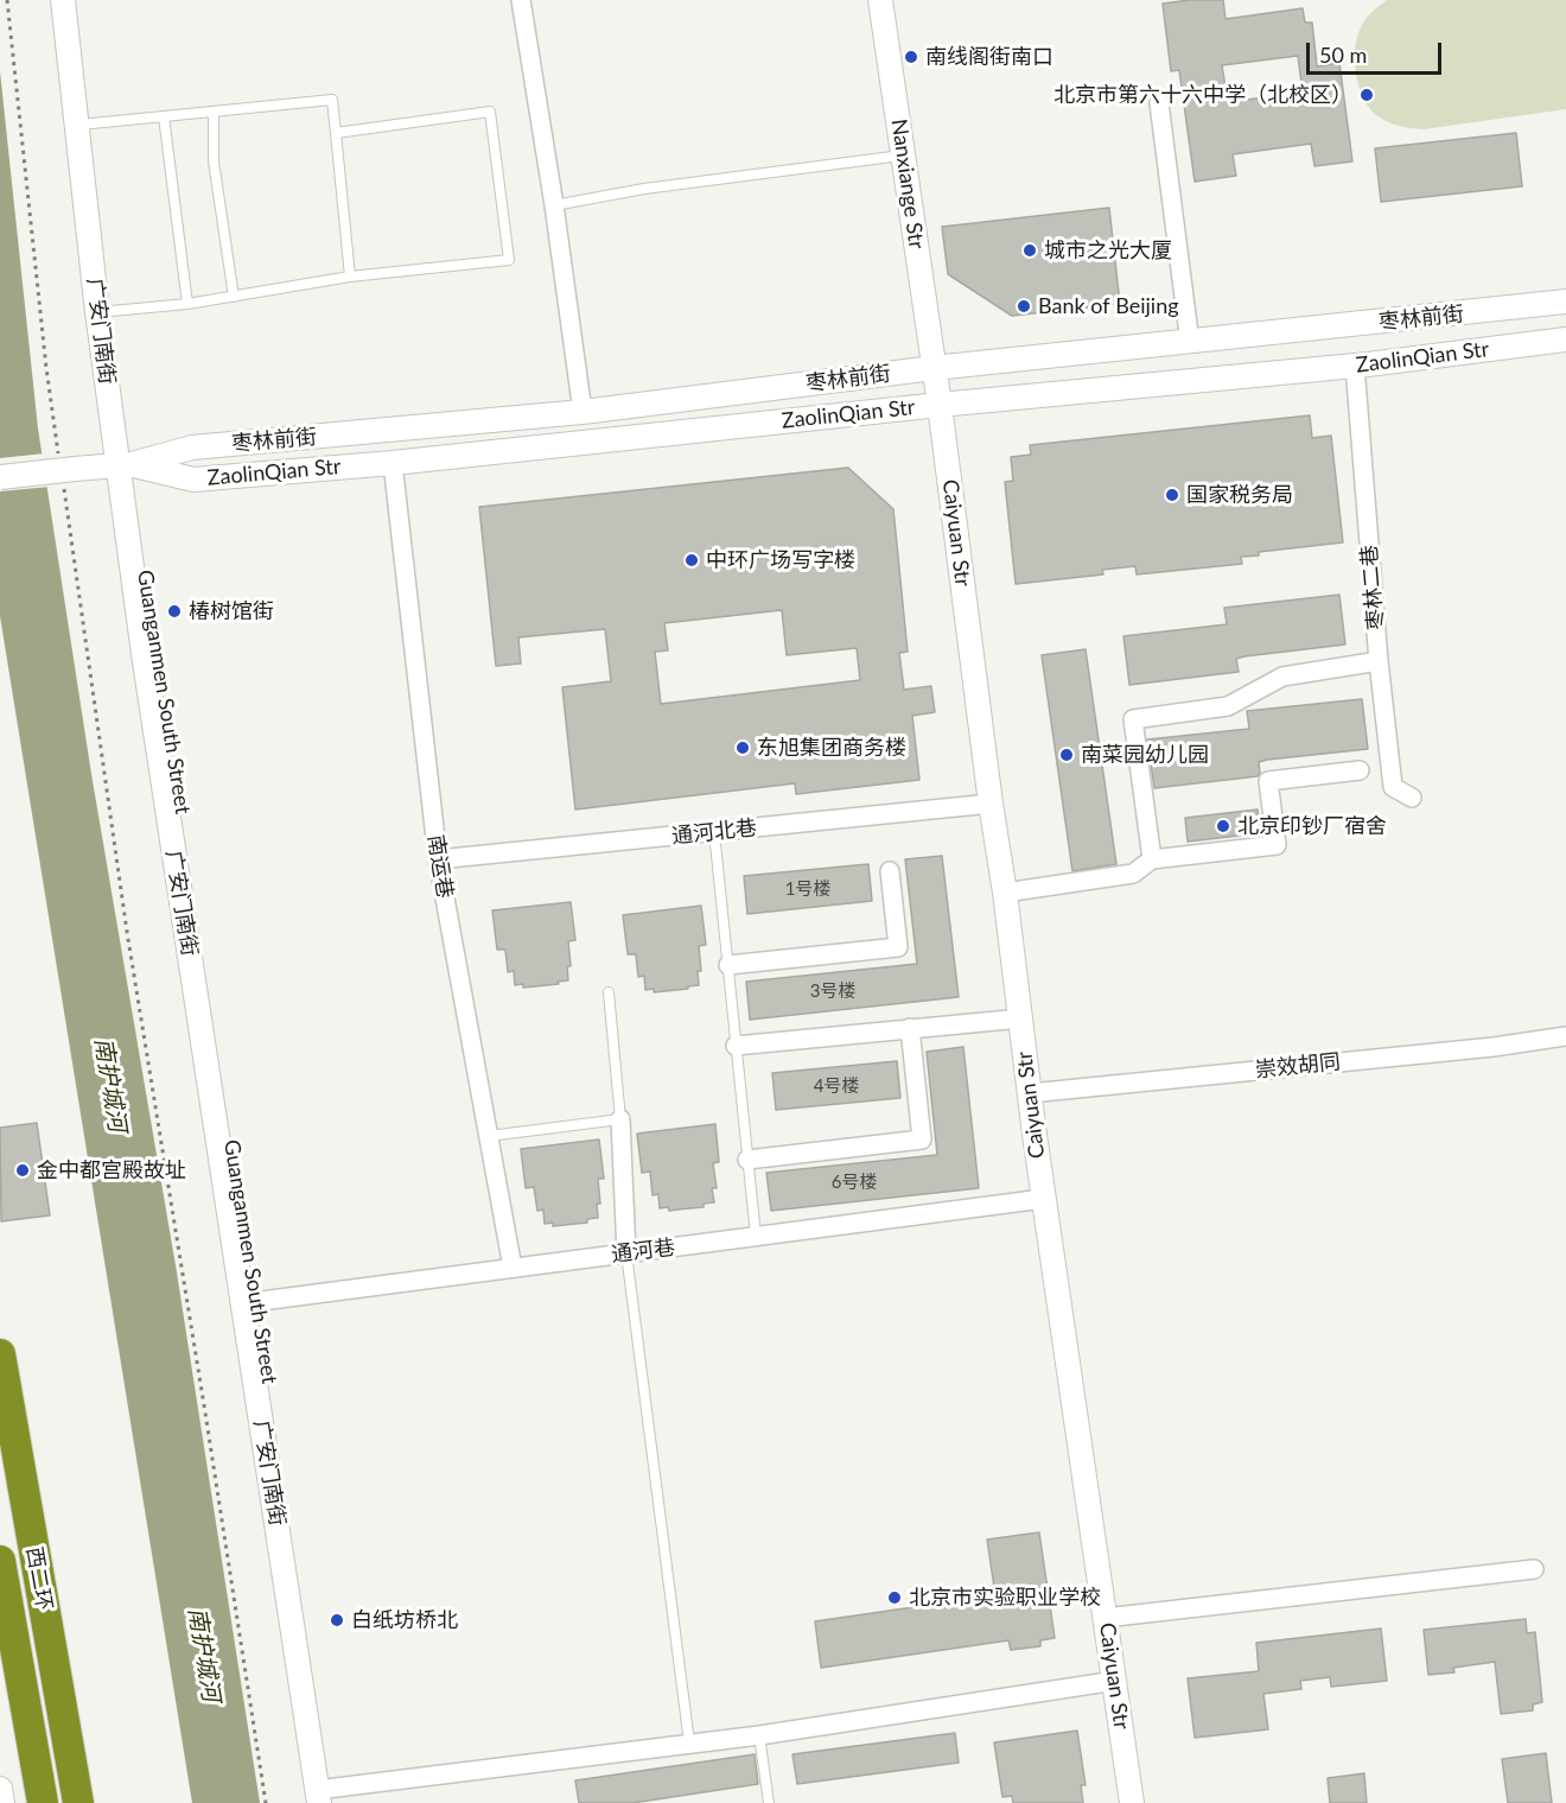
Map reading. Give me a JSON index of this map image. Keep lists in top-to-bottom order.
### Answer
{
  "streets": {
    "highway": ["西二环"],
    "street": [
      "Nanxiange Str",
      "枣林前街",
      "ZaolinQian Str",
      "Caiyuan Str",
      "枣林二巷",
      "Guanganmen South Street",
      "通河北巷",
      "南运巷",
      "崇效胡同",
      "通河巷"
    ]
  },
  "crossings": [
    ["Nanxiange Str", "枣林前街"],
    ["Nanxiange Str", "ZaolinQian Str"],
    ["Nanxiange Str", "Caiyuan Str"],
    ["枣林前街", "ZaolinQian Str"],
    ["枣林前街", "Guanganmen South Street"],
    ["ZaolinQian Str", "Caiyuan Str"],
    ["ZaolinQian Str", "枣林二巷"],
    ["ZaolinQian Str", "Guanganmen South Street"],
    ["ZaolinQian Str", "南运巷"],
    ["Caiyuan Str", "通河北巷"],
    ["Caiyuan Str", "崇效胡同"],
    ["Caiyuan Str", "通河巷"],
    ["Guanganmen South Street", "通河巷"],
    ["通河北巷", "南运巷"],
    ["南运巷", "通河巷"]
  ],
  "water": ["南护城河"],
  "places": [
    "南线阁街南口",
    "北京市第六十六中学（北校区）",
    "城市之光大厦",
    "Bank of Beijing",
    "国家税务局",
    "中环广场写字楼",
    "椿树馆街",
    "东旭集团商务楼",
    "南菜园幼儿园",
    "北京印钞厂宿舍",
    "金中都宫殿故址",
    "北京市实验职业学校",
    "白纸坊桥北"
  ],
  "house_numbers": [
    "1号楼",
    "3号楼",
    "4号楼",
    "6号楼"
  ],
  "scale_bar": "50 m"
}
